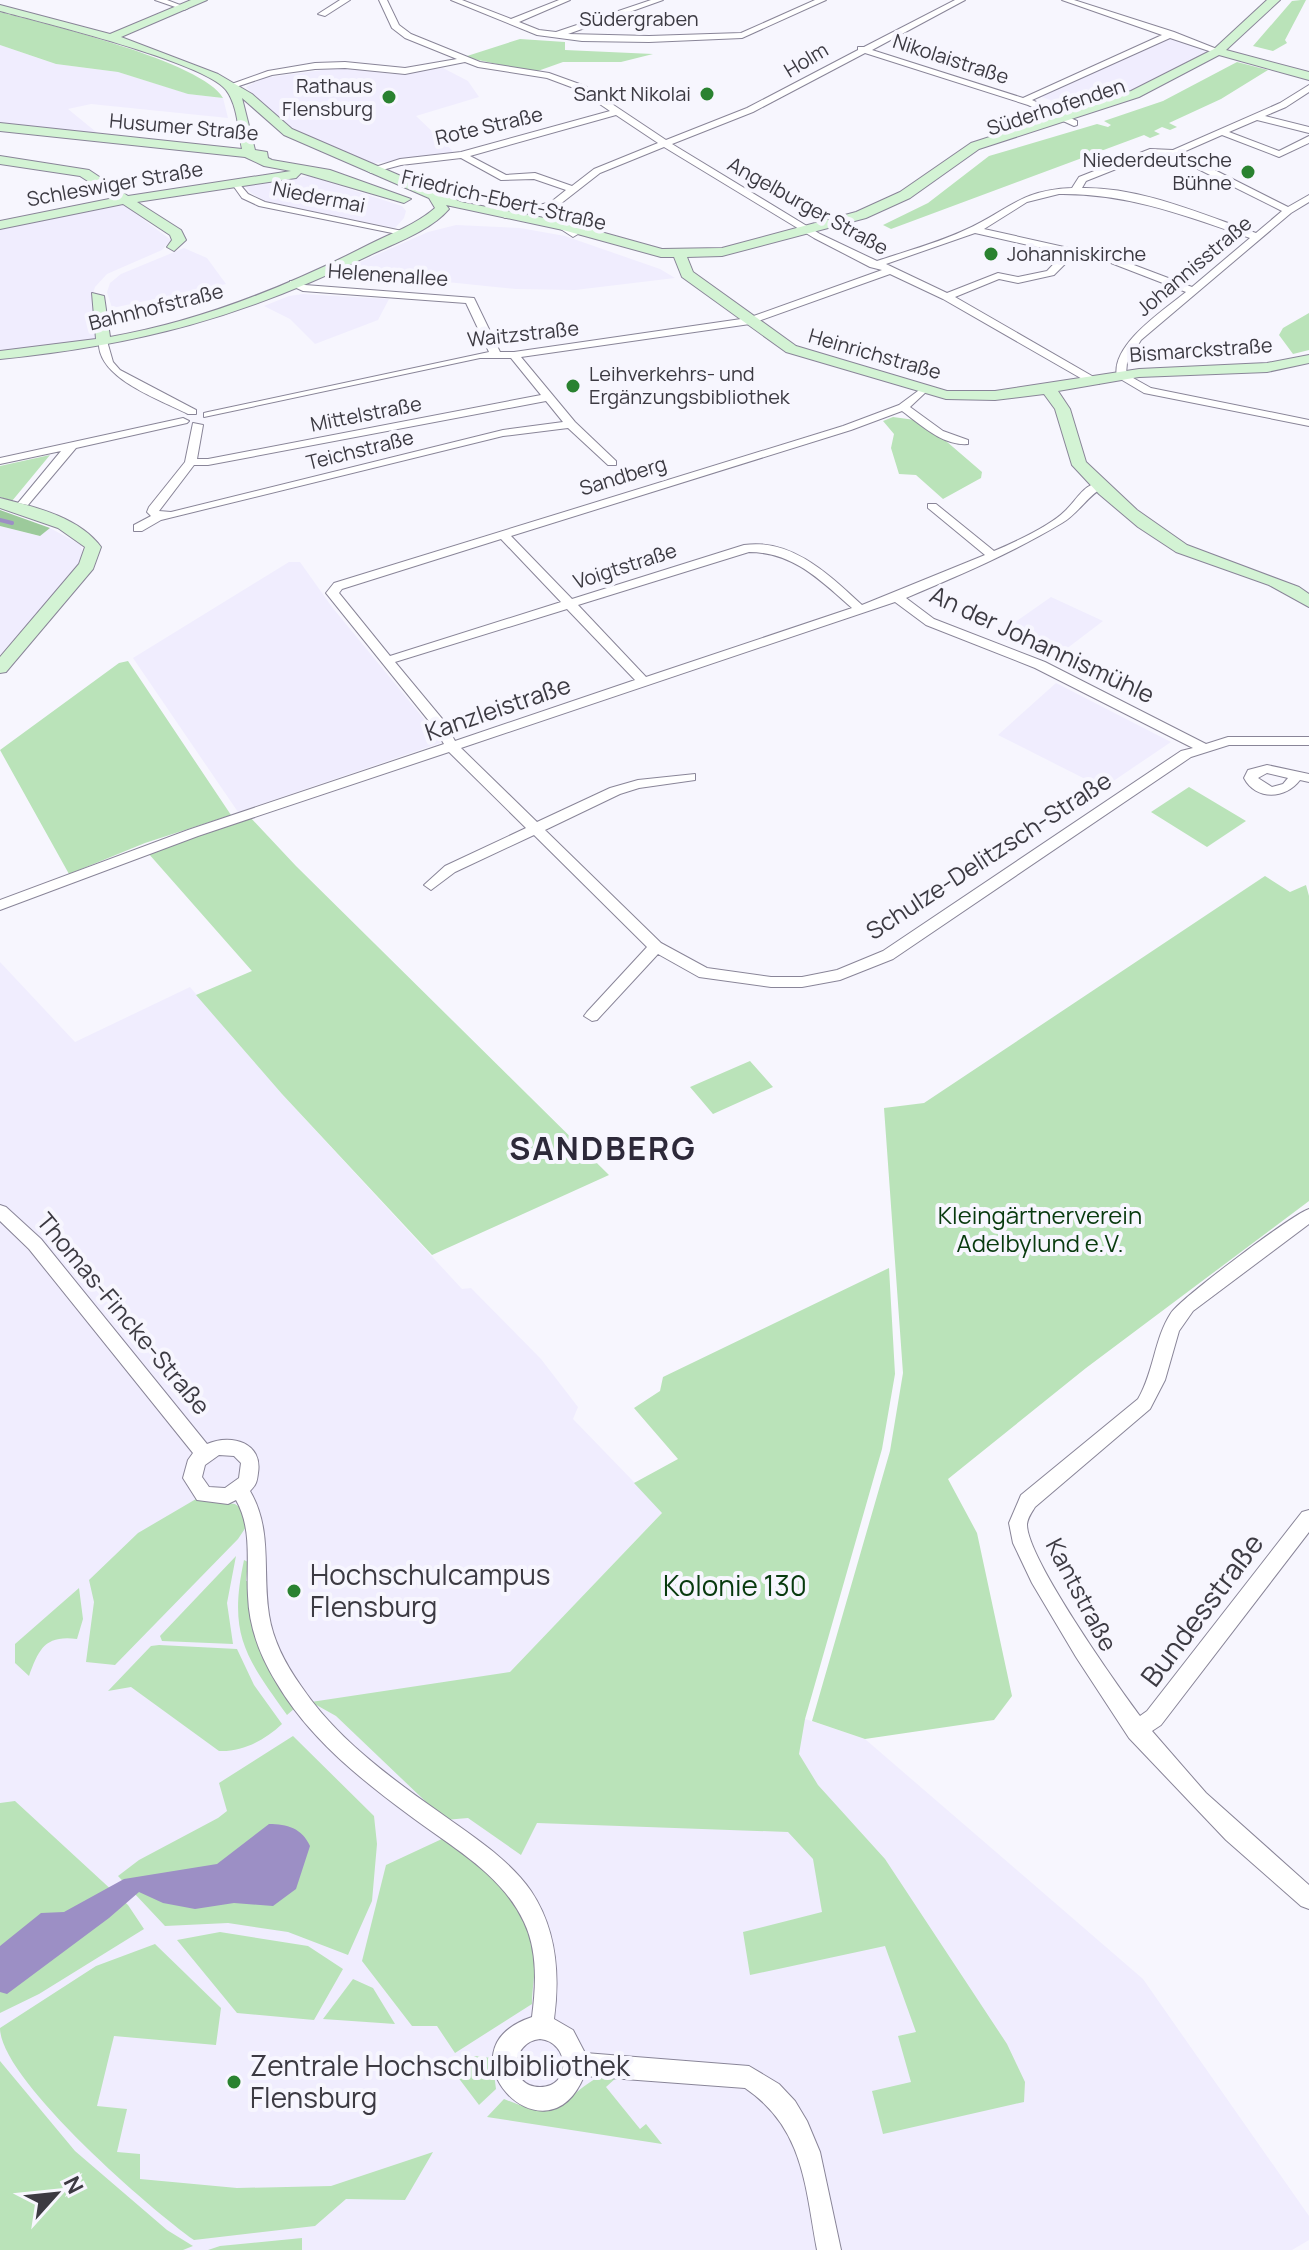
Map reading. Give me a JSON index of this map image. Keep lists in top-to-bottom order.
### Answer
{
  "streets": {
    "main road": [
      "Süderhofenden",
      "Husumer Straße",
      "Schleswiger Straße",
      "Friedrich-Ebert-Straße",
      "Bahnhofstraße",
      "Bismarckstraße",
      "Heinrichstraße"
    ],
    "street": [
      "Südergraben",
      "Nikolaistraße",
      "Holm",
      "Rote Straße",
      "Niedermai",
      "Angelburger Straße",
      "Johannisstraße",
      "Helenenallee",
      "Waitzstraße",
      "Mittelstraße",
      "Teichstraße",
      "Sandberg",
      "Voigtstraße",
      "An der Johannismühle",
      "Kanzleistraße",
      "Schulze-Delitzsch-Straße",
      "Thomas-Fincke-Straße",
      "Kantstraße",
      "Bundesstraße"
    ]
  },
  "crossings": [
    ["Nikolaistraße", "Holm"],
    ["Nikolaistraße", "Süderhofenden"],
    ["Holm", "Angelburger Straße"],
    ["Süderhofenden", "Friedrich-Ebert-Straße"],
    ["Süderhofenden", "Angelburger Straße"],
    ["Süderhofenden", "Heinrichstraße"],
    ["Rote Straße", "Angelburger Straße"],
    ["Husumer Straße", "Friedrich-Ebert-Straße"],
    ["Schleswiger Straße", "Niedermai"],
    ["Niedermai", "Bahnhofstraße"],
    ["Friedrich-Ebert-Straße", "Bahnhofstraße"],
    ["Friedrich-Ebert-Straße", "Heinrichstraße"],
    ["Angelburger Straße", "Waitzstraße"],
    ["Angelburger Straße", "Bismarckstraße"],
    ["Johannisstraße", "Bismarckstraße"],
    ["Helenenallee", "Bahnhofstraße"],
    ["Helenenallee", "Waitzstraße"],
    ["Waitzstraße", "Heinrichstraße"],
    ["Bismarckstraße", "Heinrichstraße"],
    ["Heinrichstraße", "Sandberg"],
    ["Sandberg", "Schulze-Delitzsch-Straße"],
    ["Voigtstraße", "Kanzleistraße"],
    ["Voigtstraße", "Schulze-Delitzsch-Straße"],
    ["An der Johannismühle", "Kanzleistraße"],
    ["An der Johannismühle", "Schulze-Delitzsch-Straße"],
    ["Kanzleistraße", "Schulze-Delitzsch-Straße"],
    ["Kantstraße", "Bundesstraße"]
  ],
  "districts": ["SANDBERG"],
  "parks": ["Kleingärtnerverein Adelbylund e.V.", "Kolonie 130"],
  "places": [
    "Sankt Nikolai",
    "Rathaus Flensburg",
    "Niederdeutsche Bühne",
    "Johanniskirche",
    "Leihverkehrs- und Ergänzungsbibliothek",
    "Hochschulcampus Flensburg",
    "Zentrale Hochschulbibliothek Flensburg"
  ],
  "north": "top right"
}
